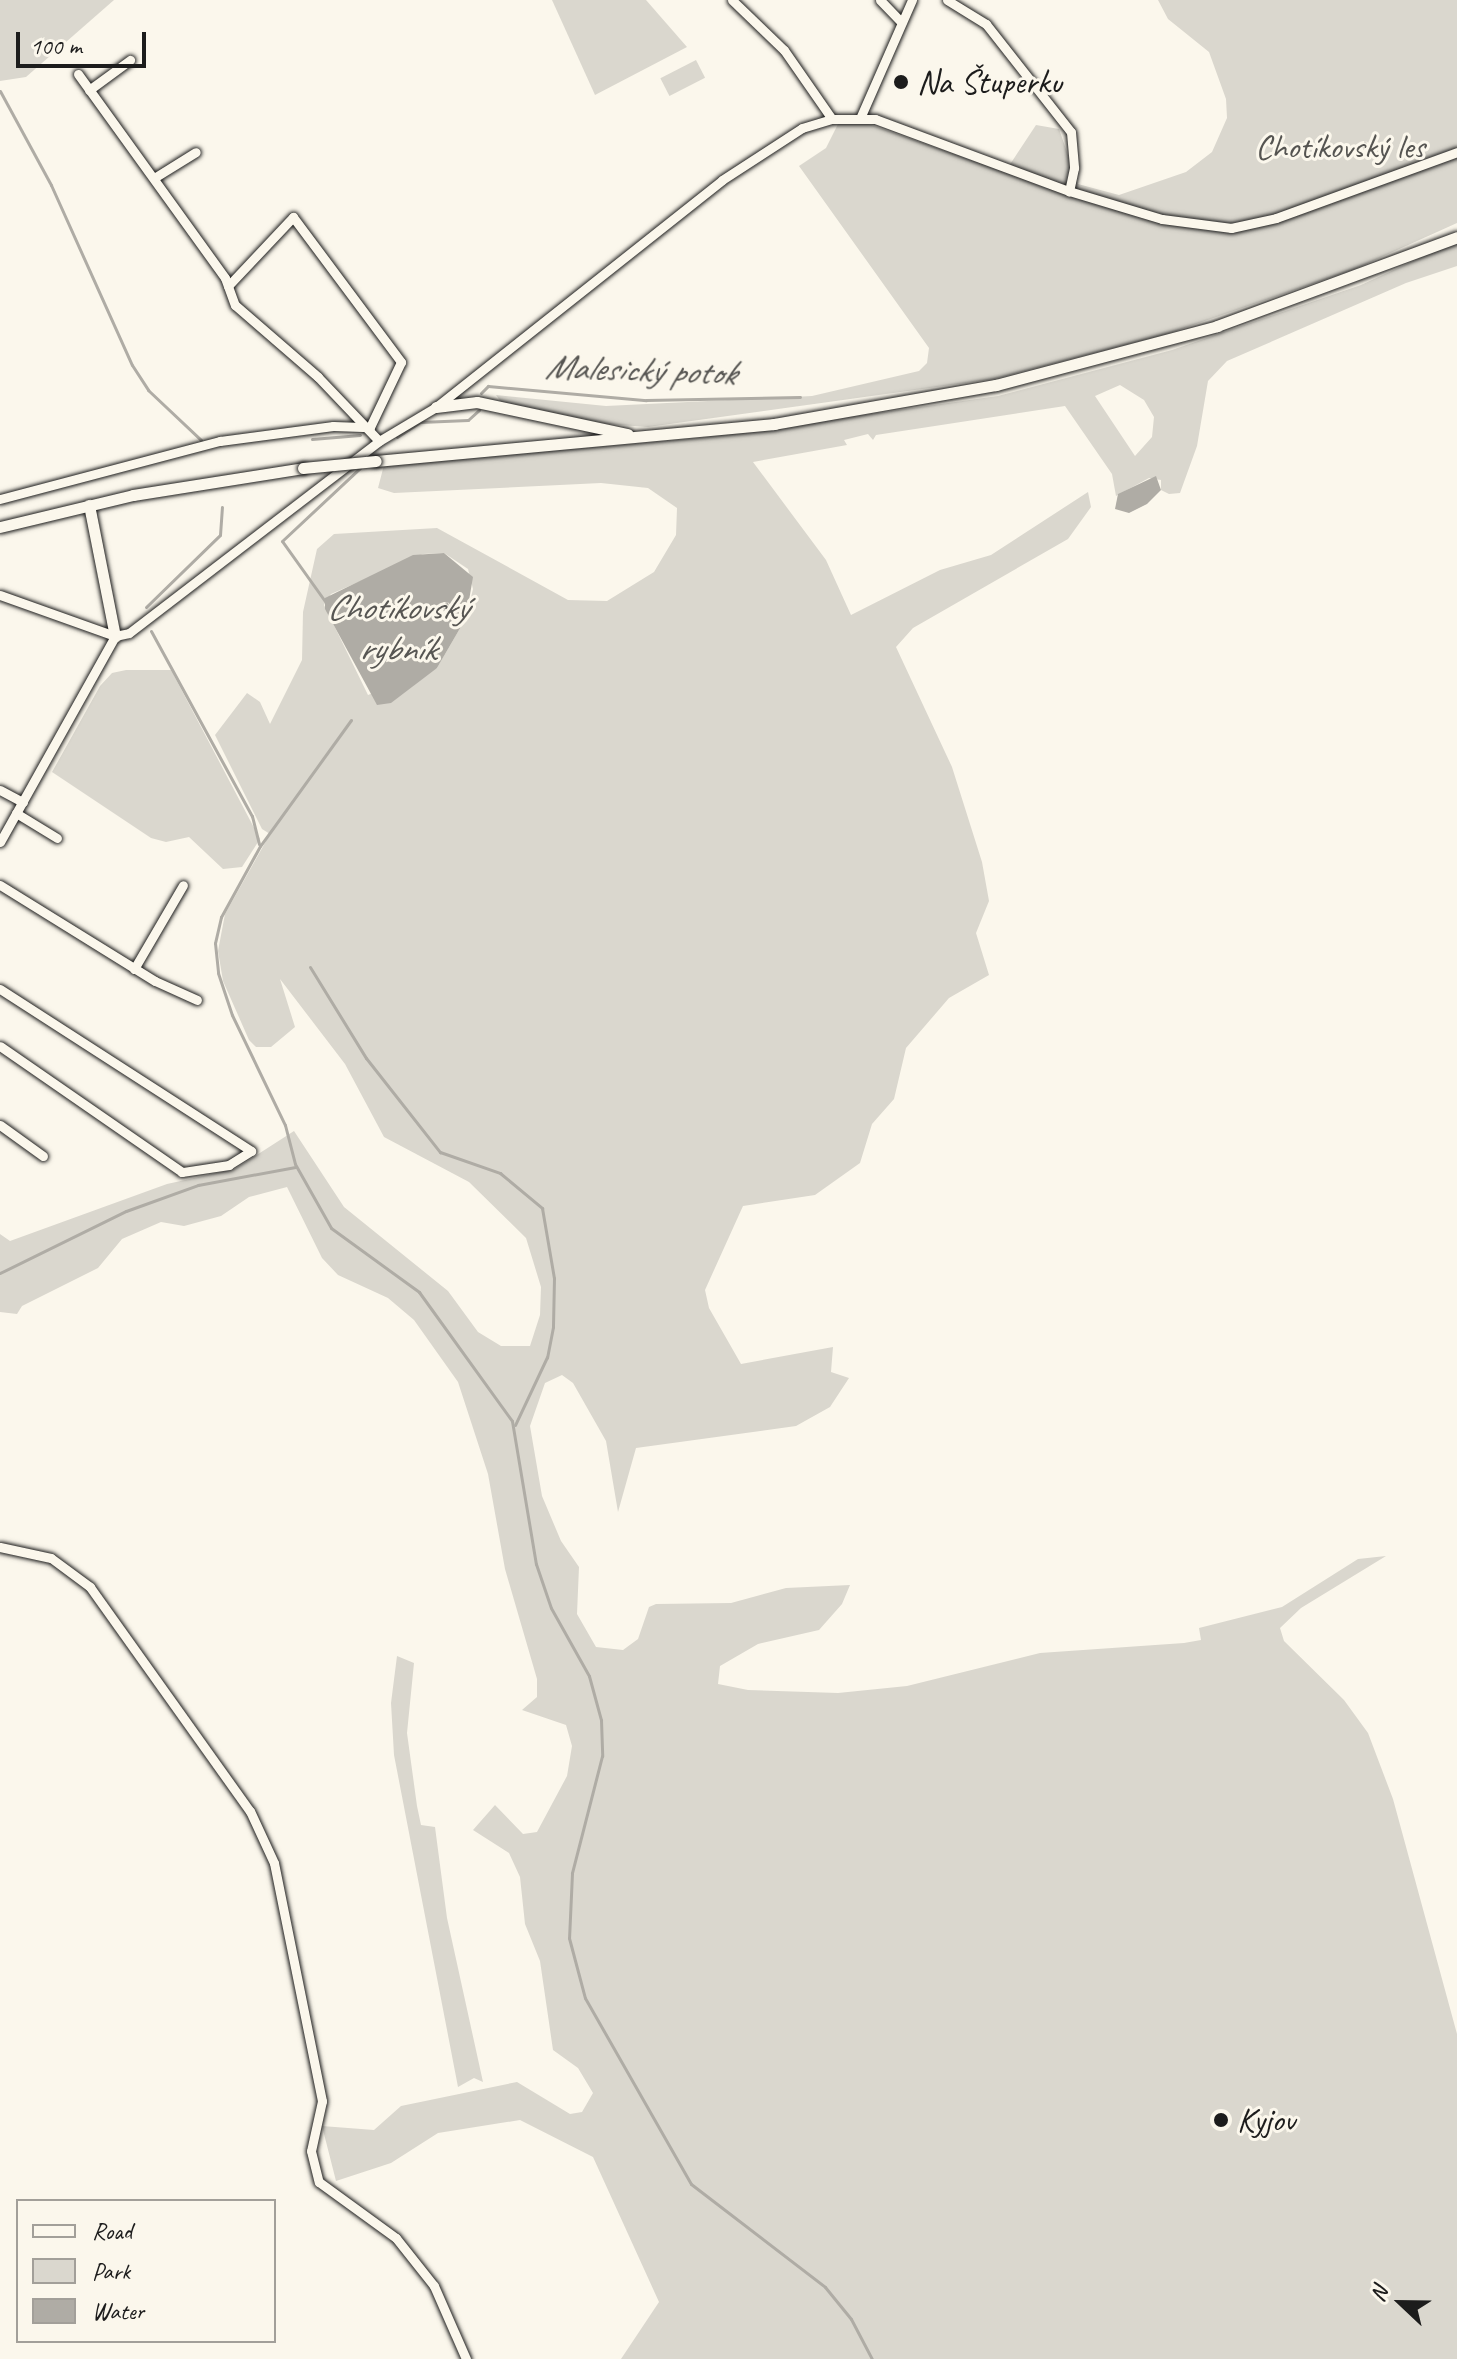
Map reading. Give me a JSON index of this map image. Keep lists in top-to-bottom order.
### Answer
{
  "water": ["Malesický potok", "Chotíkovský rybník"],
  "parks": ["Chotíkovský les"],
  "places": ["Na Štuperku", "Kyjov"],
  "legend": ["Road", "Park", "Water"],
  "scale_bar": "100 m",
  "north": "left"
}
